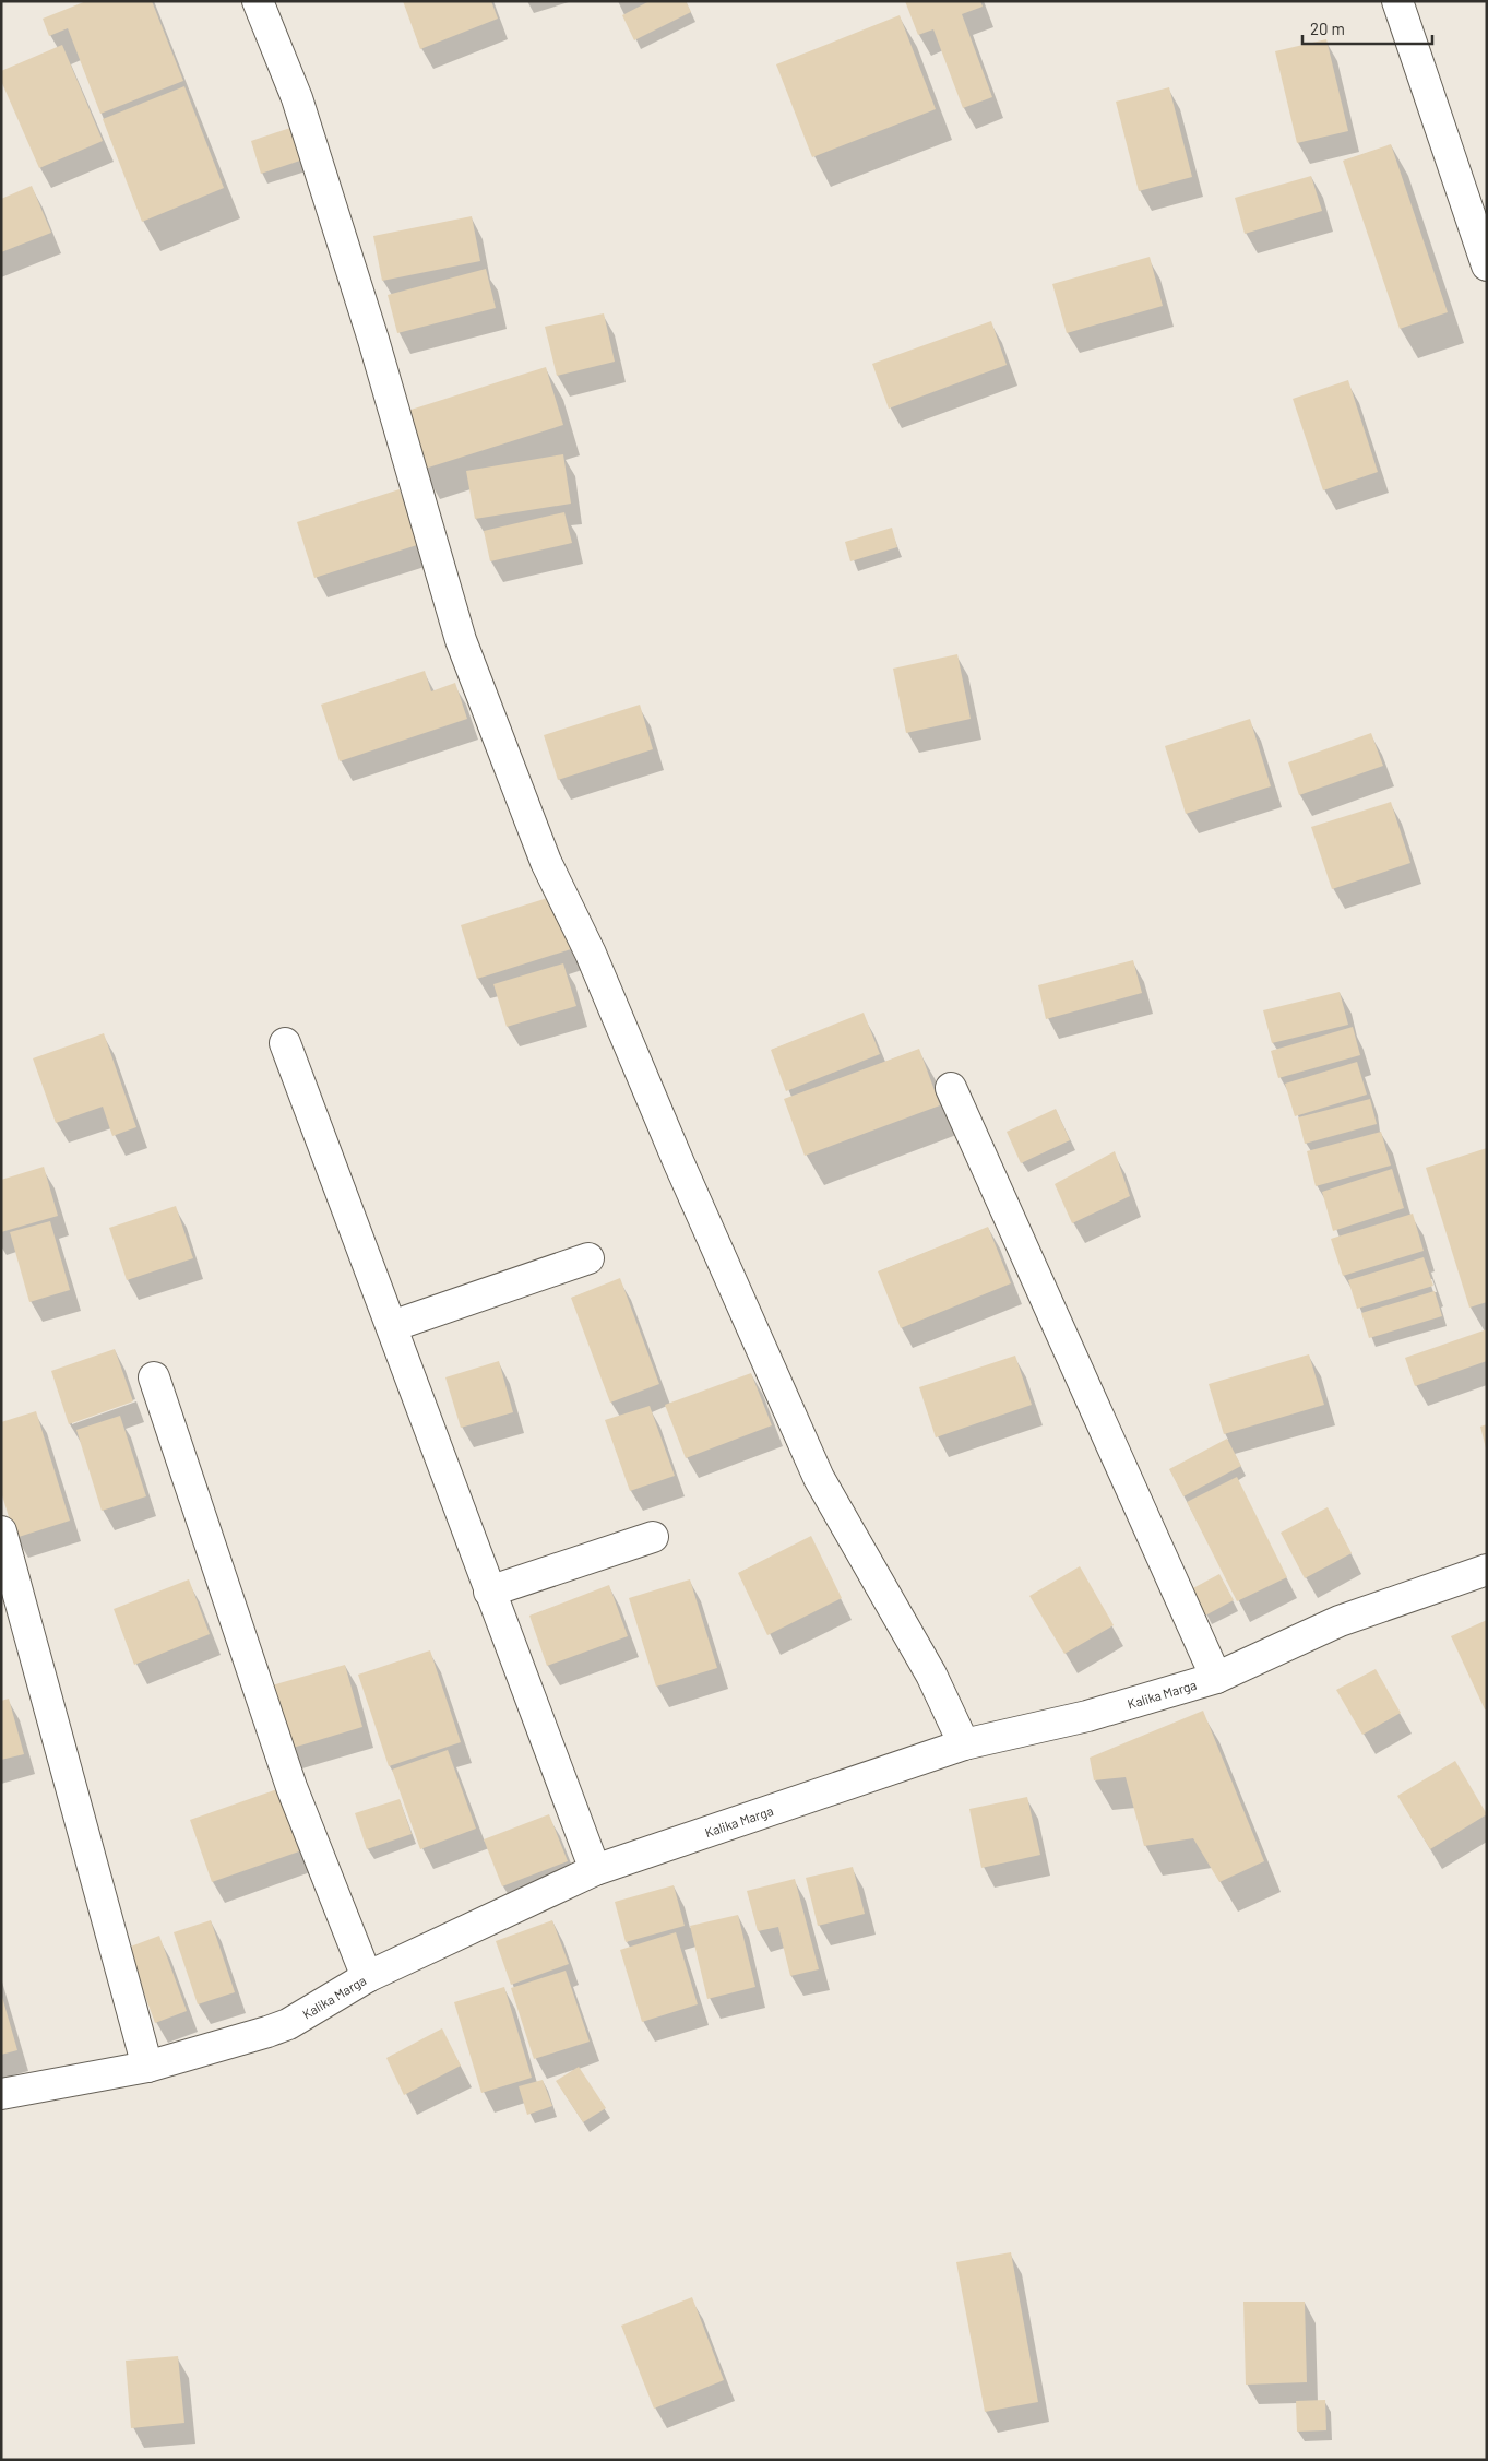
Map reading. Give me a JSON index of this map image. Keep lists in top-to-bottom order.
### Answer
{
  "streets": {
    "street": ["Kalika Marga"]
  },
  "scale_bar": "20 m"
}
